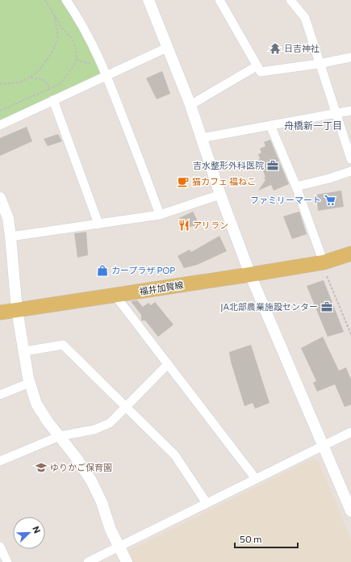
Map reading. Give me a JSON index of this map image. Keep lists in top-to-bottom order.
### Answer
{
  "streets": {
    "main road": ["福井加賀線"]
  },
  "districts": ["舟橋新一丁目"],
  "places": {
    "temple": ["日吉神社"],
    "office": ["吉水整形外科医院", "JA北部農業施設センター"],
    "cafe": ["猫カフェ 福ねこ"],
    "supermarket": ["ファミリーマート"],
    "restaurant": ["アリラン"],
    "shop": ["カープラザ POP"],
    "school or university": ["ゆりかご保育園"]
  },
  "scale_bar": "50 m",
  "north": "top right"
}
